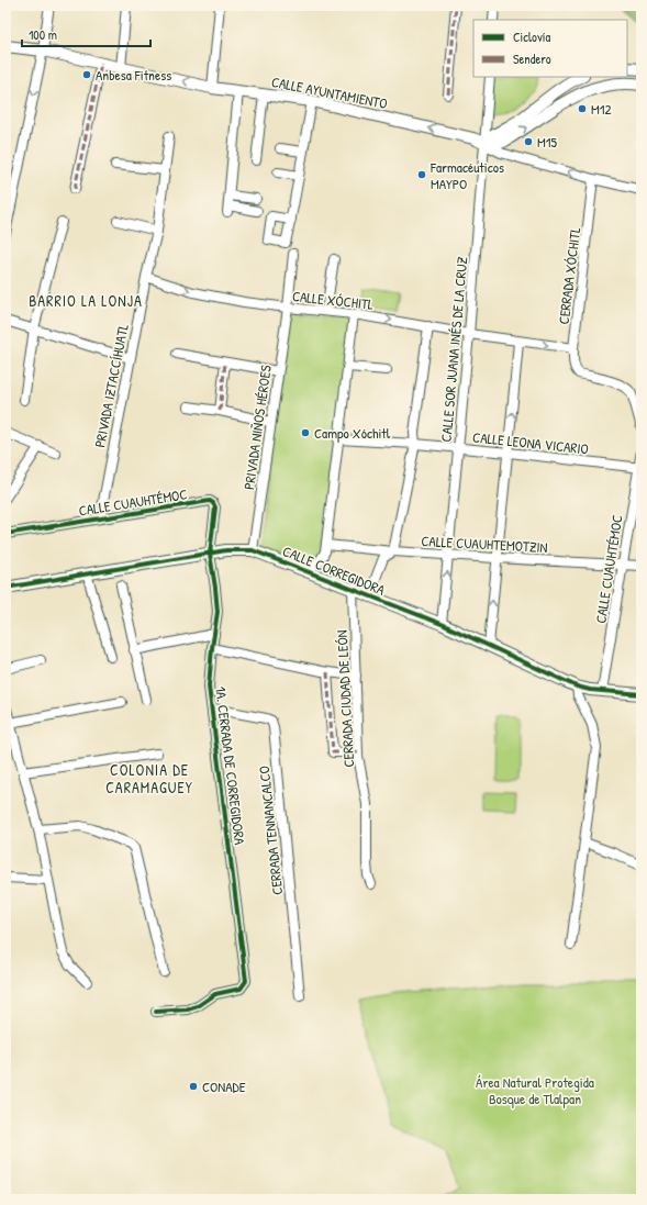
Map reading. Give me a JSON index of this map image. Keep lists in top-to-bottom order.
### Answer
{
  "streets": {
    "street": [
      "CALLE AYUNTAMIENTO",
      "CERRADA XÓCHITL",
      "CALLE XÓCHITL",
      "CALLE SOR JUANA INÉS DE LA CRUZ",
      "PRIVADA IZTACCÍHUATL",
      "PRIVADA NIÑOS HÉROES",
      "CALLE LEONA VICARIO",
      "CALLE CUAUHTÉMOC",
      "CALLE CUAUHTEMOTZIN",
      "CALLE CORREGIDORA",
      "CERRADA CIUDAD DE LEÓN",
      "1A. CERRADA DE CORREGIDORA",
      "CERRADA TENNANCALCO"
    ]
  },
  "crossings": [
    ["CALLE AYUNTAMIENTO", "CERRADA XÓCHITL"],
    ["CALLE AYUNTAMIENTO", "CALLE SOR JUANA INÉS DE LA CRUZ"],
    ["CERRADA XÓCHITL", "CALLE XÓCHITL"],
    ["CALLE XÓCHITL", "CALLE SOR JUANA INÉS DE LA CRUZ"],
    ["CALLE XÓCHITL", "PRIVADA IZTACCÍHUATL"],
    ["CALLE XÓCHITL", "PRIVADA NIÑOS HÉROES"],
    ["CALLE SOR JUANA INÉS DE LA CRUZ", "CALLE LEONA VICARIO"],
    ["CALLE SOR JUANA INÉS DE LA CRUZ", "CALLE CUAUHTEMOTZIN"],
    ["CALLE SOR JUANA INÉS DE LA CRUZ", "CALLE CORREGIDORA"],
    ["PRIVADA IZTACCÍHUATL", "CALLE CUAUHTÉMOC"],
    ["PRIVADA NIÑOS HÉROES", "CALLE CORREGIDORA"],
    ["CALLE LEONA VICARIO", "CALLE CUAUHTÉMOC"],
    ["CALLE CUAUHTÉMOC", "CALLE CUAUHTEMOTZIN"],
    ["CALLE CUAUHTÉMOC", "CALLE CORREGIDORA"],
    ["CALLE CUAUHTÉMOC", "1A. CERRADA DE CORREGIDORA"],
    ["CALLE CORREGIDORA", "CERRADA CIUDAD DE LEÓN"],
    ["CALLE CORREGIDORA", "1A. CERRADA DE CORREGIDORA"],
    ["1A. CERRADA DE CORREGIDORA", "CERRADA TENNANCALCO"]
  ],
  "one_way": ["CALLE AYUNTAMIENTO"],
  "districts": ["BARRIO LA LONJA", "COLONIA DE CARAMAGUEY"],
  "parks": ["Área Natural Protegida Bosque de Tlalpan"],
  "places": [
    "Anbesa Fitness",
    "M12",
    "M15",
    "Farmacéuticos MAYPO",
    "Campo Xóchitl",
    "CONADE"
  ],
  "legend": ["Ciclovía", "Sendero"],
  "scale_bar": "100 m"
}
